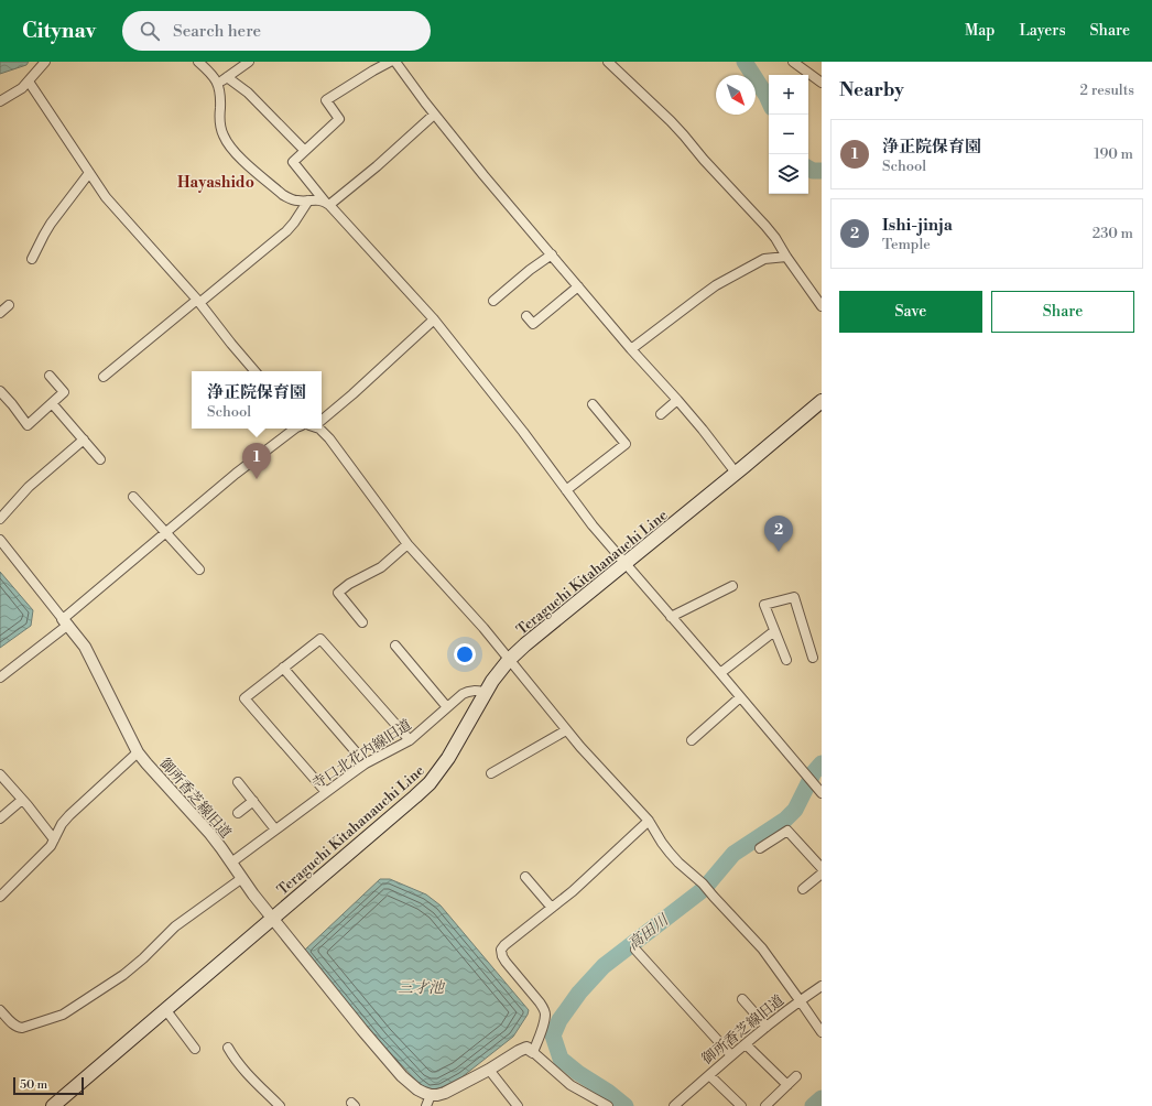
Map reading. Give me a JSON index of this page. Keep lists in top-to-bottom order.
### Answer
{
  "streets": {
    "main road": ["Teraguchi Kitahanauchi Line"],
    "street": ["寺口北花内線旧道", "御所香芝線旧道"]
  },
  "crossings": [
    ["Teraguchi Kitahanauchi Line", "寺口北花内線旧道"],
    ["Teraguchi Kitahanauchi Line", "御所香芝線旧道"],
    ["寺口北花内線旧道", "御所香芝線旧道"]
  ],
  "districts": ["Hayashido"],
  "water": ["高田川", "三才池"],
  "scale_bar": "50 m",
  "north": "bottom right",
  "page": {
    "header": "Citynav",
    "search": "Search here",
    "nav": ["Map", "Layers", "Share"],
    "heading": ["Nearby", "2 results"],
    "map_buttons": ["+", "−"],
    "list": [
      {
        "mark": "1",
        "name": "浄正院保育園",
        "note": "School",
        "value": "190 m"
      },
      {
        "mark": "2",
        "name": "Ishi-jinja",
        "note": "Temple",
        "value": "230 m"
      }
    ],
    "buttons": ["Save", "Share"],
    "popup": ["浄正院保育園", "School"],
    "pins": ["1", "2"],
    "scale": "50 m"
  }
}
